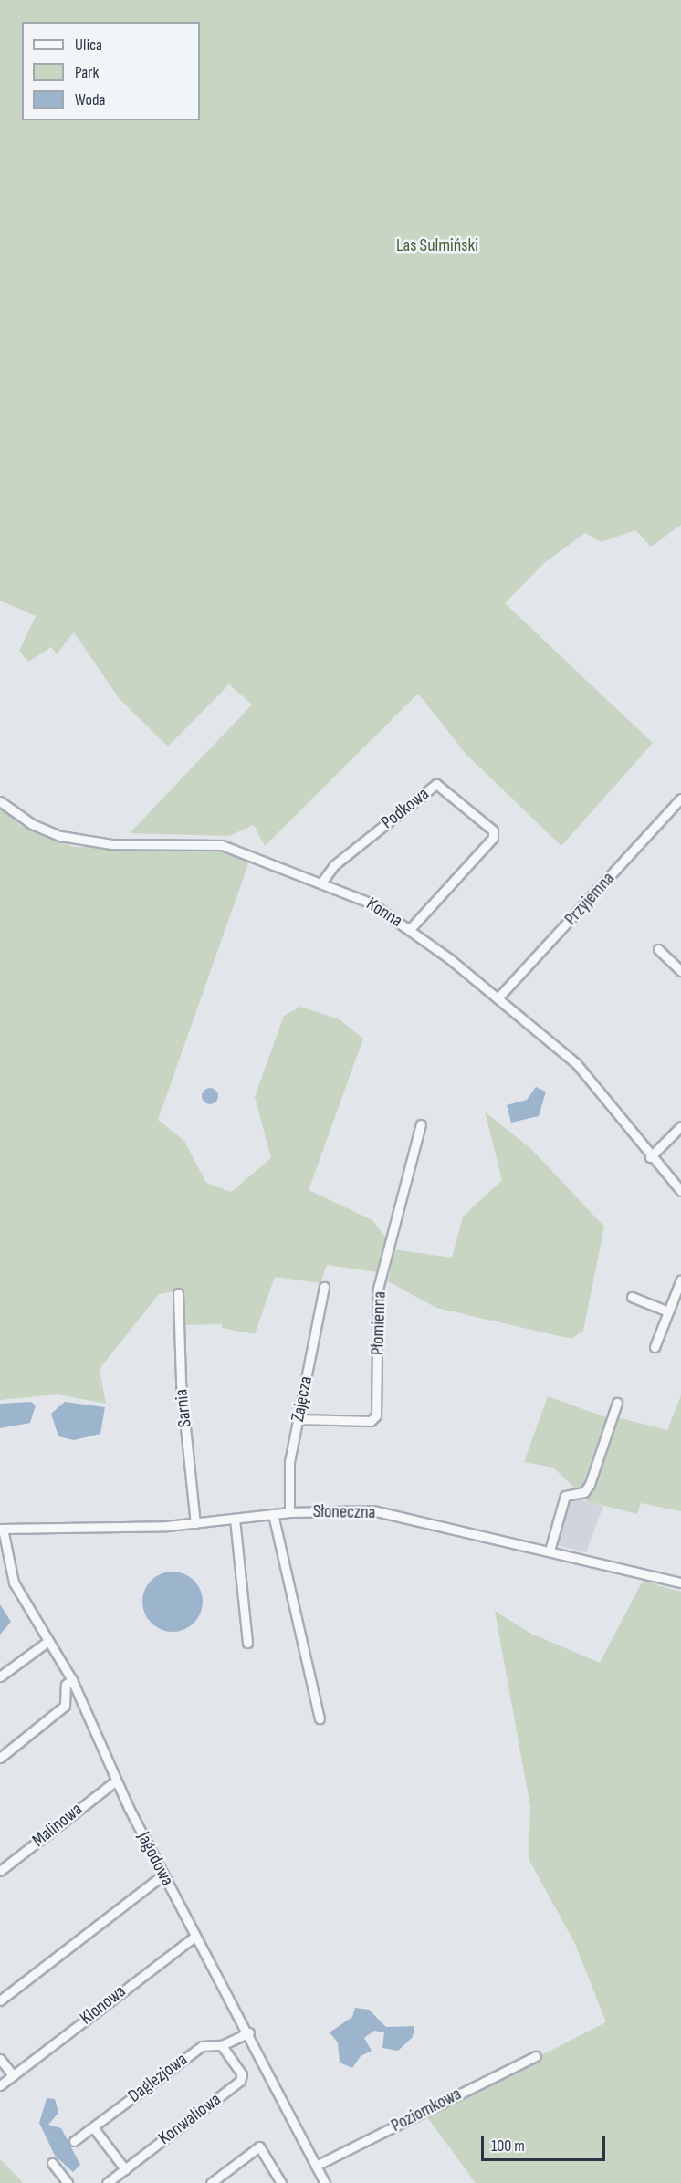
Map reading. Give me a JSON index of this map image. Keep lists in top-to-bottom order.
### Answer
{
  "streets": {
    "street": [
      "Podkowa",
      "Przyjemna",
      "Konna",
      "Płomienna",
      "Zajęcza",
      "Sarnia",
      "Słoneczna",
      "Malinowa",
      "Jagodowa",
      "Klonowa",
      "Daglezjowa",
      "Poziomkowa",
      "Konwaliowa"
    ]
  },
  "crossings": [
    ["Podkowa", "Konna"],
    ["Przyjemna", "Konna"],
    ["Płomienna", "Zajęcza"],
    ["Zajęcza", "Słoneczna"],
    ["Sarnia", "Słoneczna"],
    ["Słoneczna", "Jagodowa"],
    ["Malinowa", "Jagodowa"],
    ["Jagodowa", "Klonowa"],
    ["Jagodowa", "Daglezjowa"],
    ["Jagodowa", "Poziomkowa"],
    ["Daglezjowa", "Konwaliowa"]
  ],
  "parks": ["Las Sulmiński"],
  "legend": ["Ulica", "Park", "Woda"],
  "scale_bar": "100 m"
}
